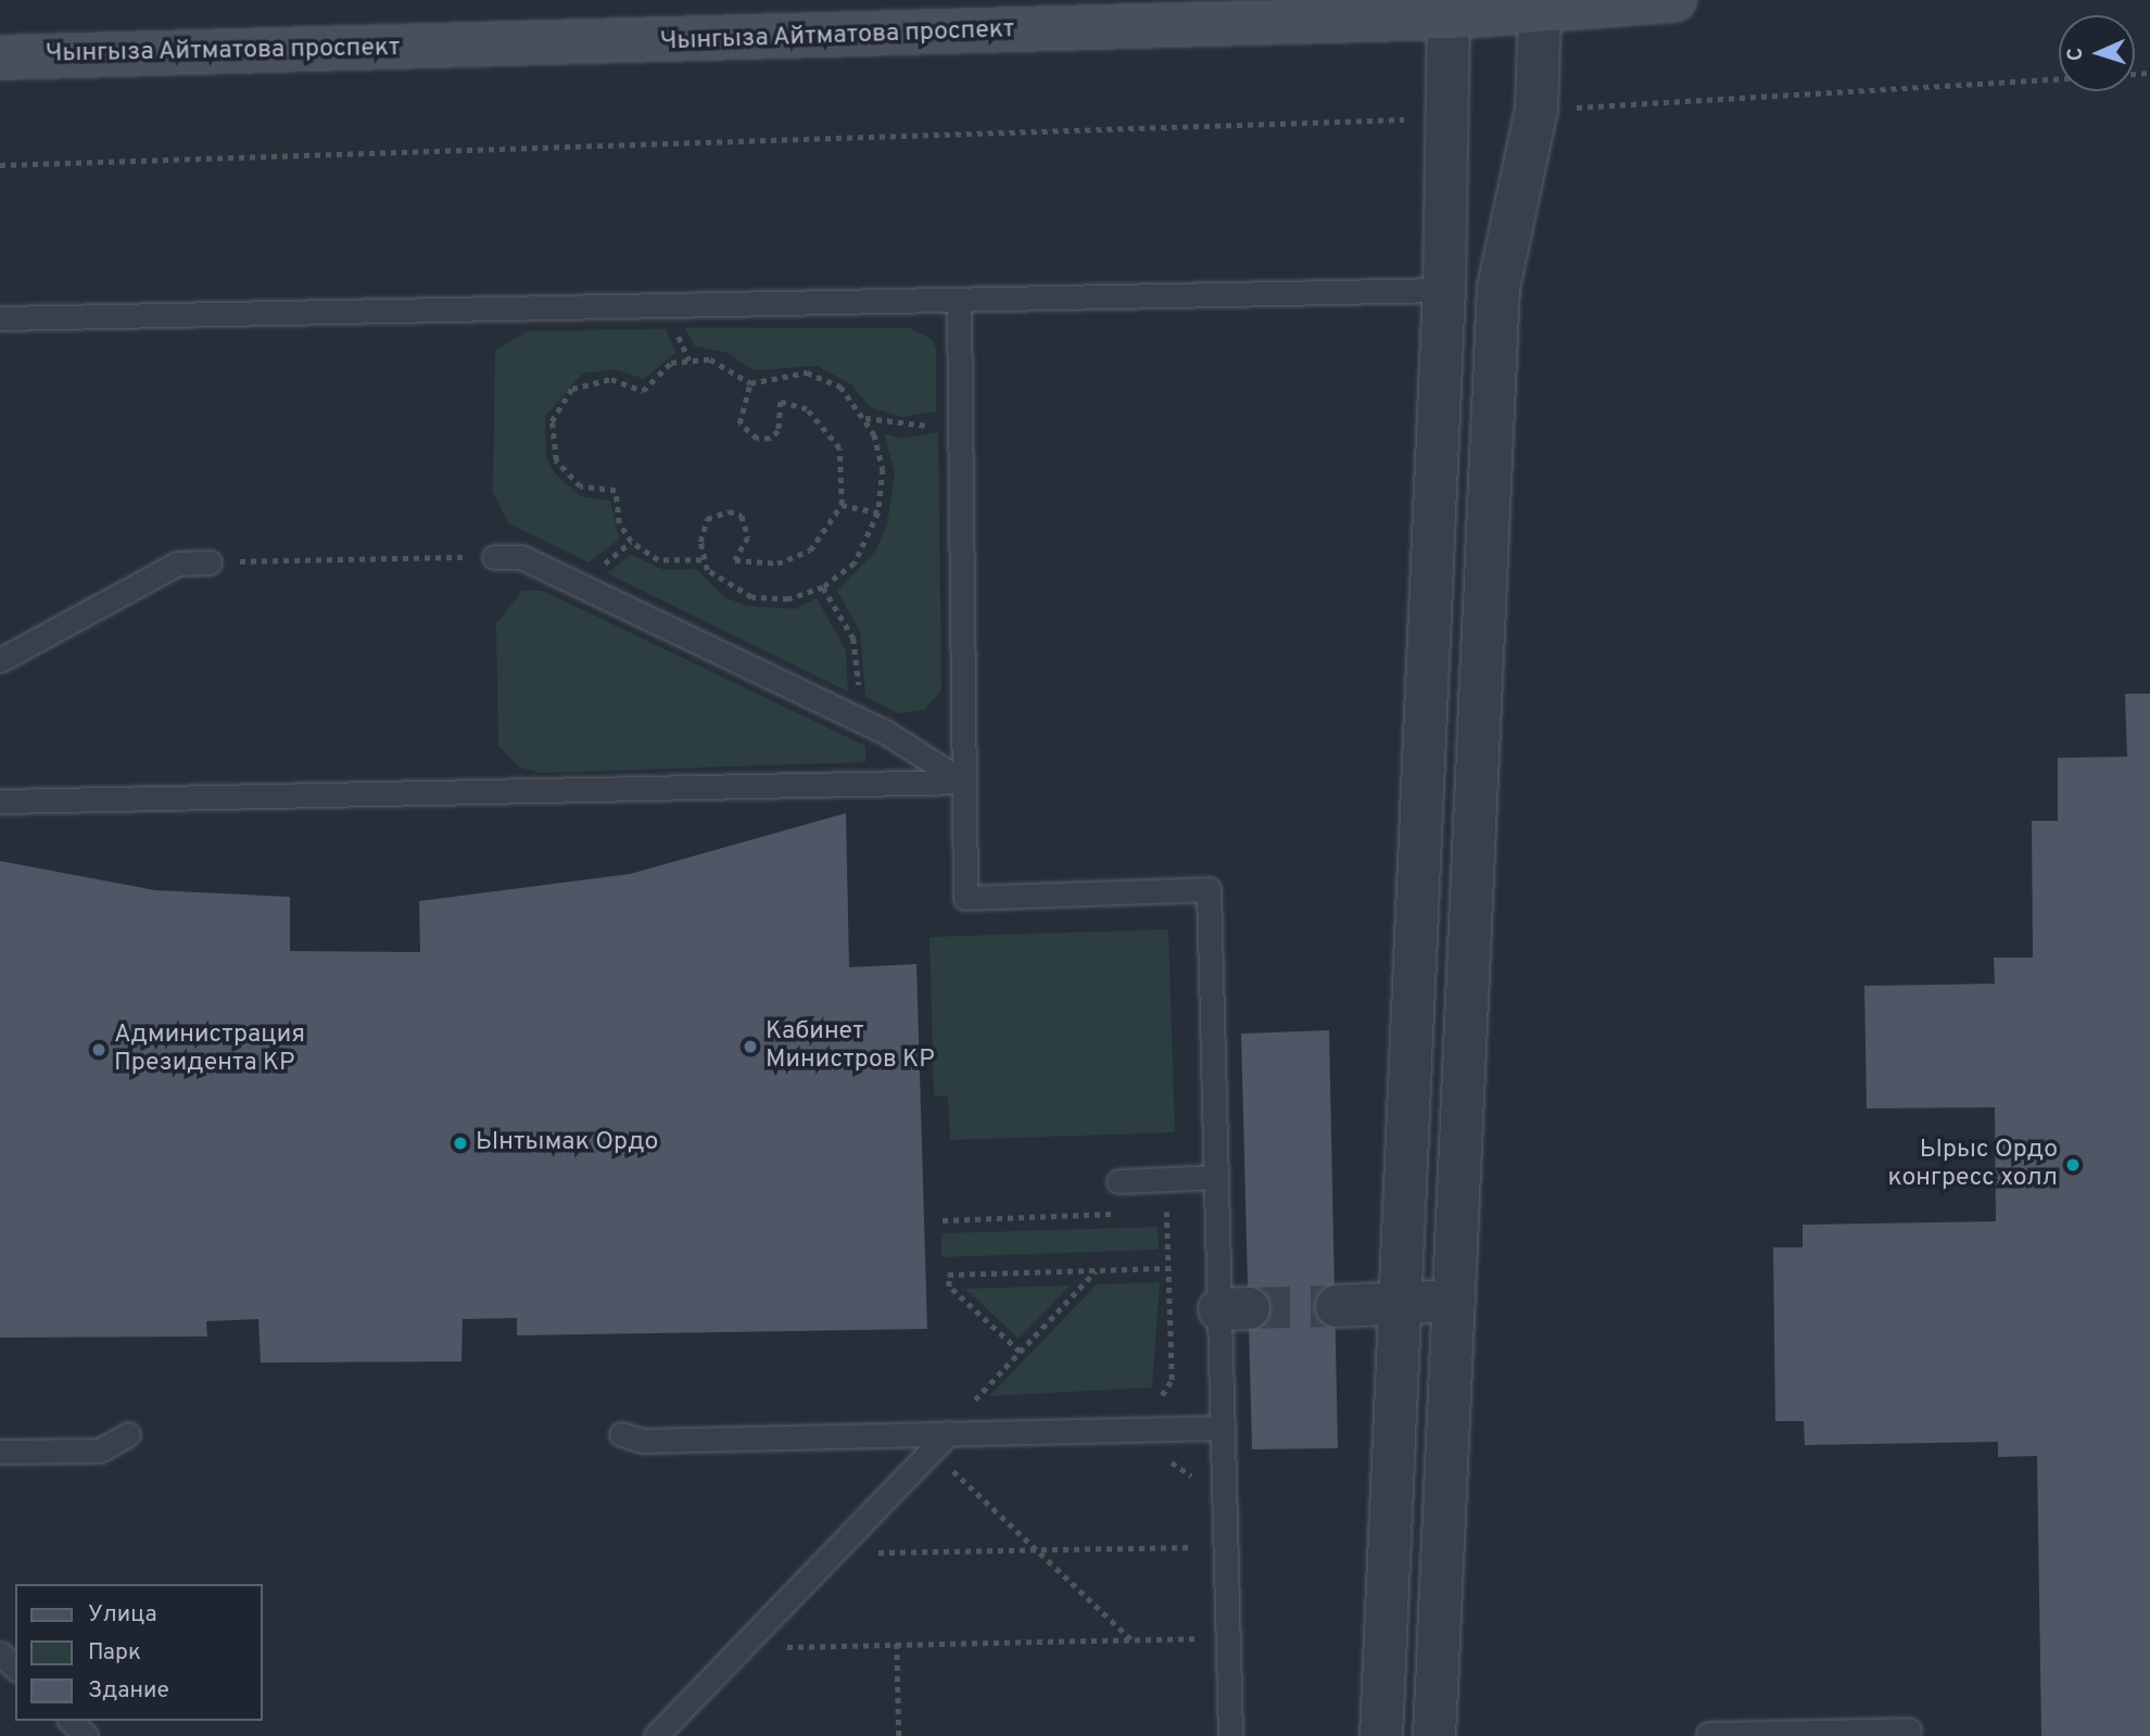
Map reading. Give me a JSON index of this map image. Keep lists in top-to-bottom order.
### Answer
{
  "streets": {
    "main road": ["Чынгыза Айтматова проспект"]
  },
  "places": [
    "Кабинет Министров КР",
    "Администрация Президента КР",
    "Ынтымак Ордо",
    "Ырыс Ордо конгресс холл"
  ],
  "legend": ["Улица", "Парк", "Здание"],
  "north": "left"
}
